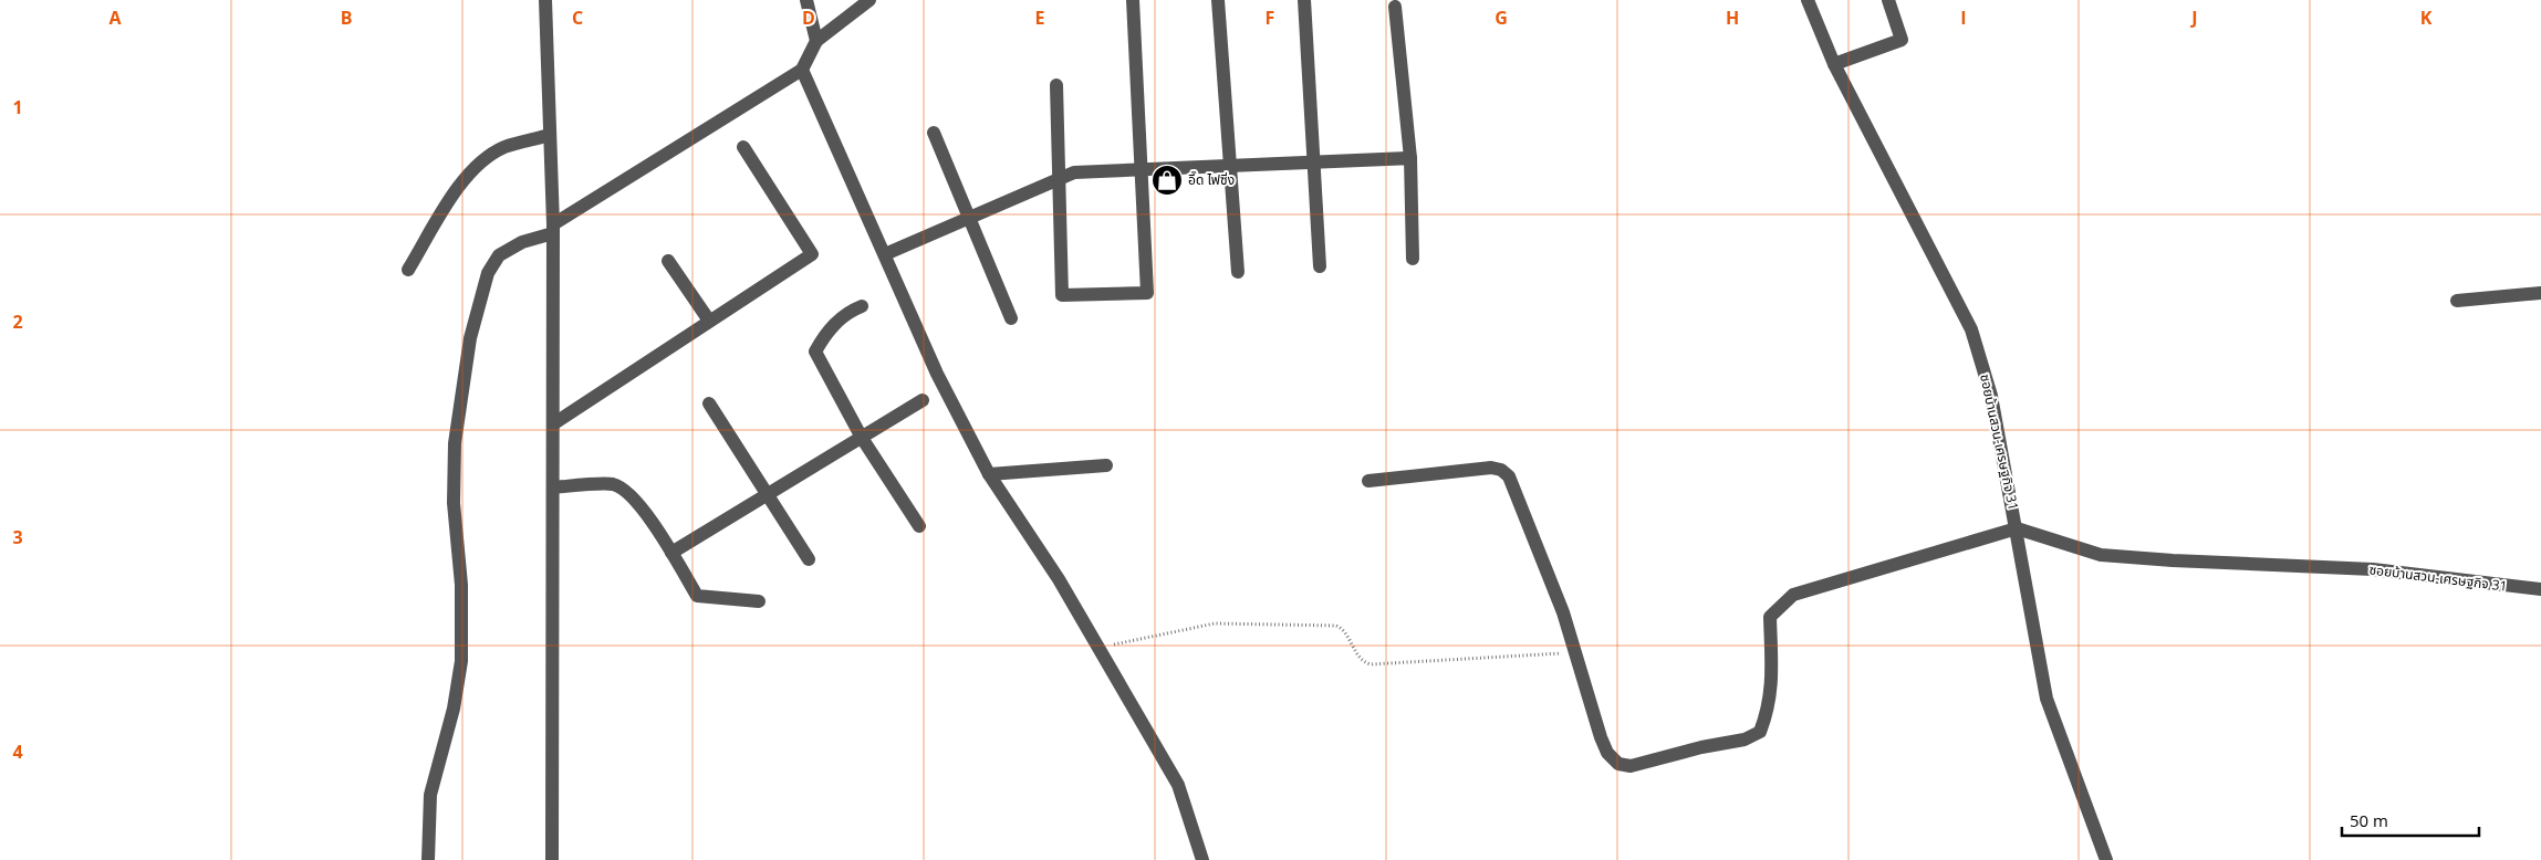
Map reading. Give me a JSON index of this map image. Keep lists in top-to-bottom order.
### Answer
{
  "streets": {
    "street": ["ซอยบ้านสวน-เศรษฐกิจ 31"]
  },
  "places": {
    "shop": ["อี๊ด ไฟซิ่ง"]
  },
  "scale_bar": "50 m",
  "grid": {
    "columns": [
      "A",
      "B",
      "C",
      "D",
      "E",
      "F",
      "G",
      "H",
      "I",
      "J",
      "K"
    ],
    "rows": [
      "1",
      "2",
      "3",
      "4"
    ]
  }
}
